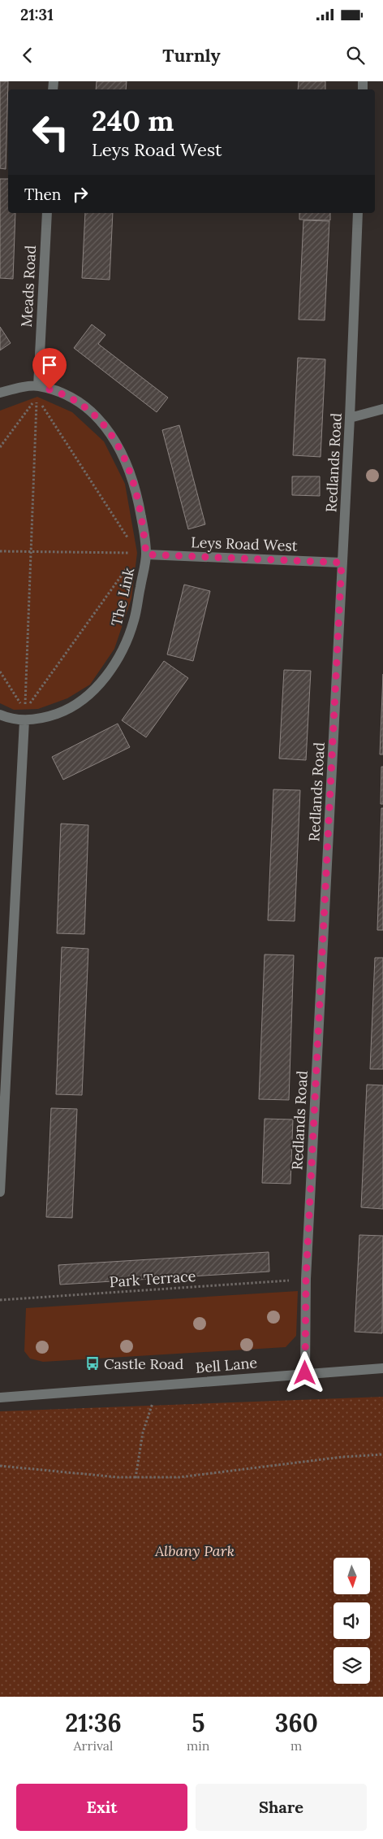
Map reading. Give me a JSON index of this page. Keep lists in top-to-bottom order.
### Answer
{
  "streets": {
    "street": [
      "Meads Road",
      "Redlands Road",
      "Leys Road West",
      "The Link",
      "Bell Lane"
    ],
    "path": ["Park Terrace"]
  },
  "crossings": [
    ["Meads Road", "The Link"],
    ["Redlands Road", "Leys Road West"],
    ["Redlands Road", "Park Terrace"],
    ["Redlands Road", "Bell Lane"],
    ["Leys Road West", "The Link"]
  ],
  "parks": ["Albany Park"],
  "places": {
    "bus stop": ["Castle Road"]
  },
  "north": "bottom",
  "page": {
    "status": "21:31",
    "header": "Turnly",
    "turn": ["240 m", "Leys Road West"],
    "then": "Then",
    "eta": [
      "21:36",
      "Arrival",
      "5",
      "min",
      "360",
      "m"
    ],
    "buttons": ["Exit", "Share"]
  }
}
